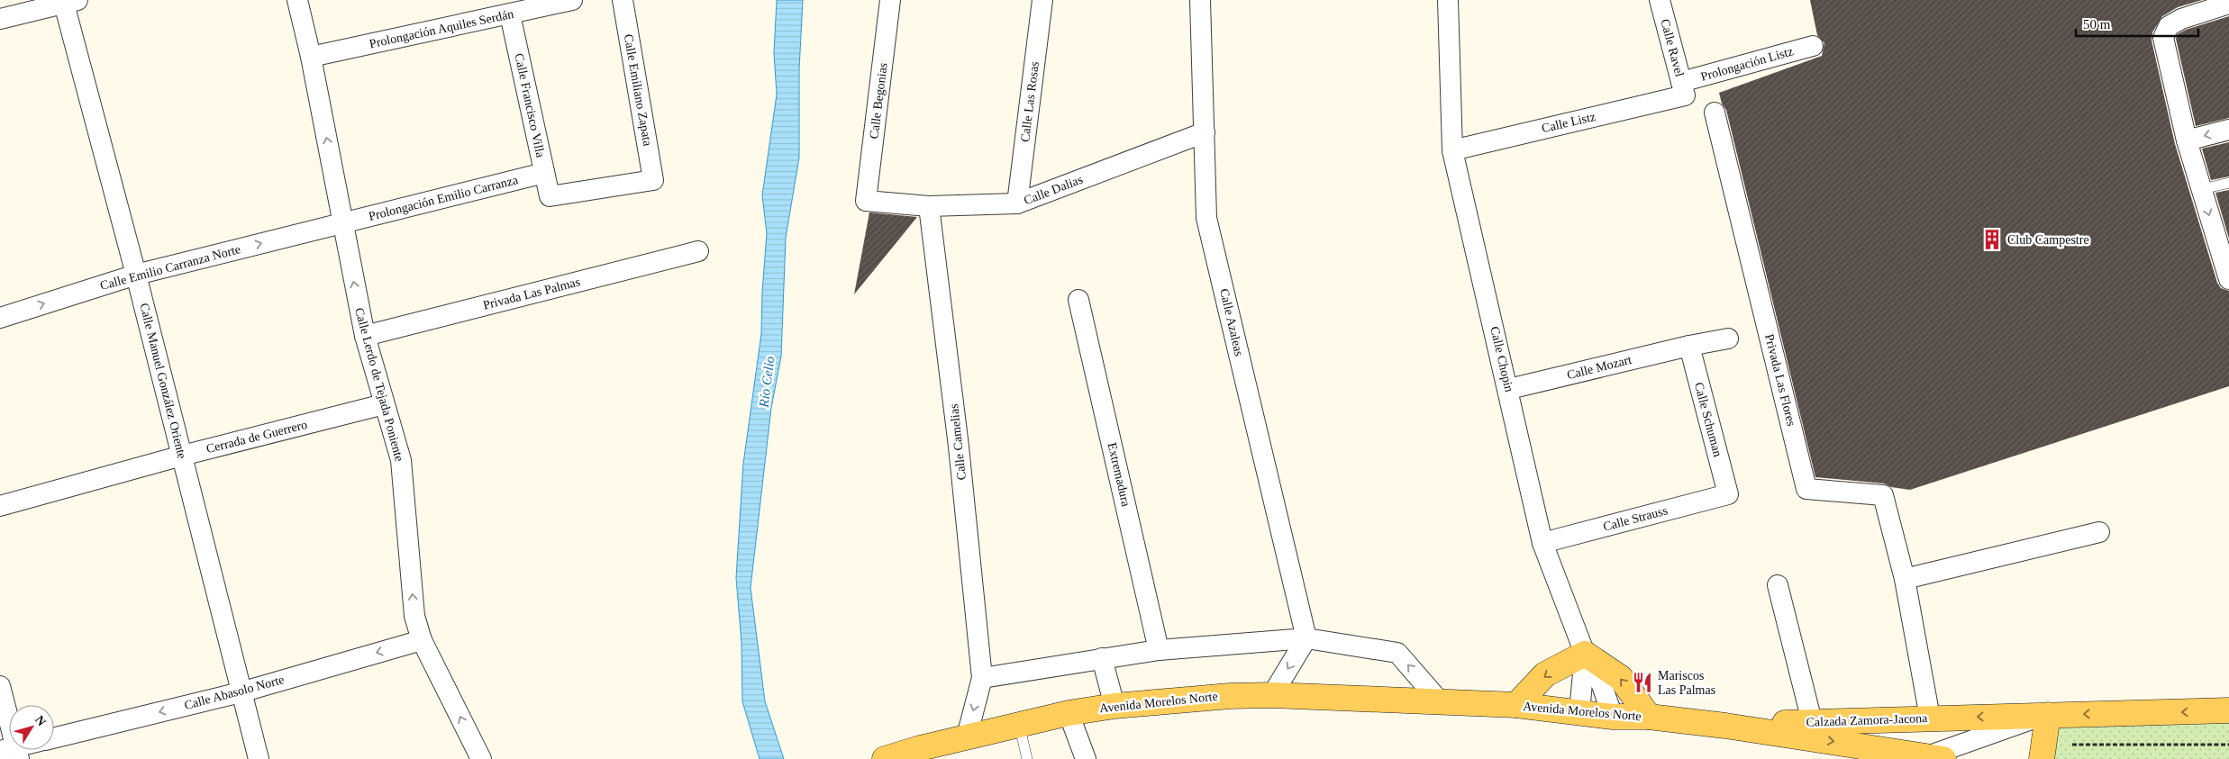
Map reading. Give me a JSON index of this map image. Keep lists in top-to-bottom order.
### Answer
{
  "streets": {
    "main road": ["Avenida Morelos Norte", "Calzada Zamora-Jacona"],
    "street": [
      "Prolongación Aquiles Serdán",
      "Calle Ravel",
      "Prolongación Listz",
      "Calle Emiliano Zapata",
      "Calle Begonias",
      "Calle Las Rosas",
      "Calle Francisco Villa",
      "Calle Listz",
      "Calle Dalias",
      "Prolongación Emilio Carranza",
      "Calle Emilio Carranza Norte",
      "Privada Las Palmas",
      "Calle Azaleas",
      "Calle Chopin",
      "Calle Mozart",
      "Privada Las Flores",
      "Calle Manuel González Oriente",
      "Calle Lerdo de Tejada Poniente",
      "Calle Schuman",
      "Cerrada de Guerrero",
      "Calle Camelias",
      "Extremadura",
      "Calle Strauss",
      "Calle Abasolo Norte"
    ]
  },
  "crossings": [
    ["Prolongación Aquiles Serdán", "Calle Francisco Villa"],
    ["Prolongación Aquiles Serdán", "Calle Lerdo de Tejada Poniente"],
    ["Calle Ravel", "Prolongación Listz"],
    ["Calle Ravel", "Calle Listz"],
    ["Prolongación Listz", "Calle Listz"],
    ["Calle Emiliano Zapata", "Calle Francisco Villa"],
    ["Calle Begonias", "Calle Dalias"],
    ["Calle Las Rosas", "Calle Dalias"],
    ["Calle Francisco Villa", "Prolongación Emilio Carranza"],
    ["Calle Listz", "Calle Chopin"],
    ["Calle Dalias", "Calle Azaleas"],
    ["Calle Dalias", "Calle Camelias"],
    ["Prolongación Emilio Carranza", "Calle Emilio Carranza Norte"],
    ["Prolongación Emilio Carranza", "Calle Lerdo de Tejada Poniente"],
    ["Calle Emilio Carranza Norte", "Calle Manuel González Oriente"],
    ["Calle Emilio Carranza Norte", "Calle Lerdo de Tejada Poniente"],
    ["Privada Las Palmas", "Calle Lerdo de Tejada Poniente"],
    ["Calle Chopin", "Calle Mozart"],
    ["Calle Chopin", "Calle Strauss"],
    ["Calle Chopin", "Avenida Morelos Norte"],
    ["Calle Mozart", "Calle Schuman"],
    ["Privada Las Flores", "Calzada Zamora-Jacona"],
    ["Calle Manuel González Oriente", "Cerrada de Guerrero"],
    ["Calle Manuel González Oriente", "Calle Abasolo Norte"],
    ["Calle Lerdo de Tejada Poniente", "Cerrada de Guerrero"],
    ["Calle Lerdo de Tejada Poniente", "Calle Abasolo Norte"],
    ["Calle Schuman", "Calle Strauss"],
    ["Avenida Morelos Norte", "Calzada Zamora-Jacona"]
  ],
  "one_way": ["Calle Emilio Carranza Norte", "Calle Lerdo de Tejada Poniente", "Calle Abasolo Norte"],
  "water": ["Río Celio"],
  "places": {
    "building": ["Club Campestre"],
    "restaurant": ["Mariscos Las Palmas"]
  },
  "scale_bar": "50 m",
  "north": "top right"
}
